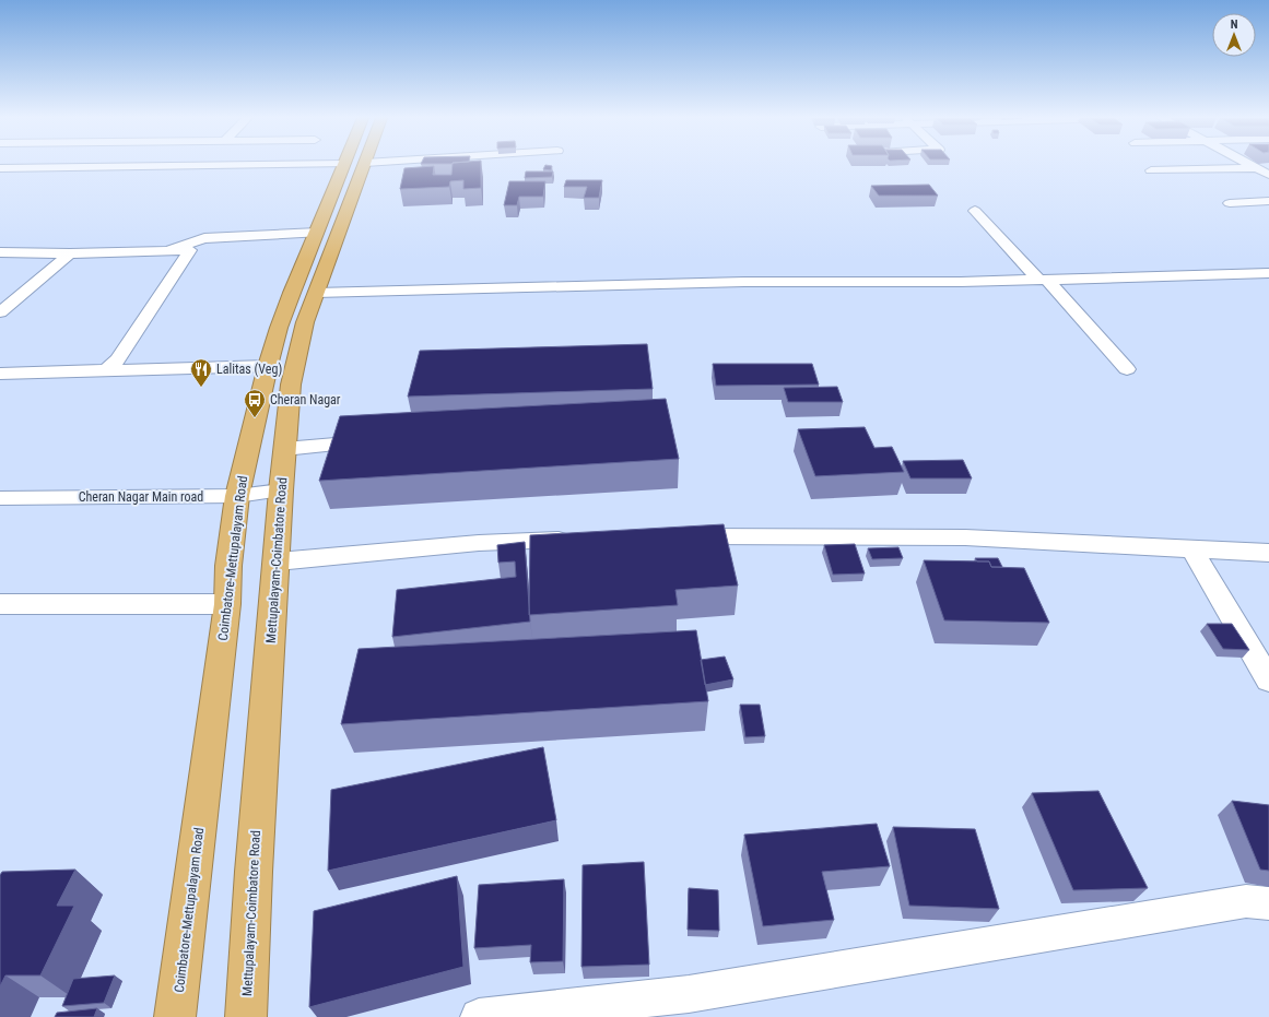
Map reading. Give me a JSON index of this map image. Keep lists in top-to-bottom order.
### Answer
{
  "streets": {
    "highway": ["Coimbatore-Mettupalayam Road", "Mettupalayam-Coimbatore Road"],
    "street": ["Cheran Nagar Main road"]
  },
  "crossings": [
    ["Cheran Nagar Main road", "Coimbatore-Mettupalayam Road"],
    ["Cheran Nagar Main road", "Mettupalayam-Coimbatore Road"],
    ["Coimbatore-Mettupalayam Road", "Mettupalayam-Coimbatore Road"]
  ],
  "places": {
    "restaurant": ["Lalitas (Veg)"],
    "bus stop": ["Cheran Nagar"]
  },
  "north": "top"
}
